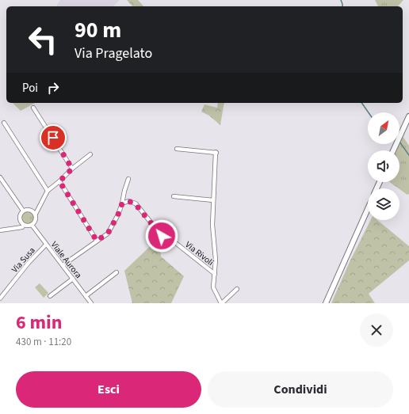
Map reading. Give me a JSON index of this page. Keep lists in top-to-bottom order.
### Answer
{
  "streets": {
    "street": ["Via Rivoli", "Via Susa", "Viale Aurora"]
  },
  "crossings": [
    ["Via Susa", "Viale Aurora"]
  ],
  "north": "top right",
  "page": {
    "turn": ["90 m", "Via Pragelato"],
    "then": "Poi",
    "heading": ["6 min", "430 m · 11:20"],
    "buttons": ["Esci", "Condividi"]
  }
}
